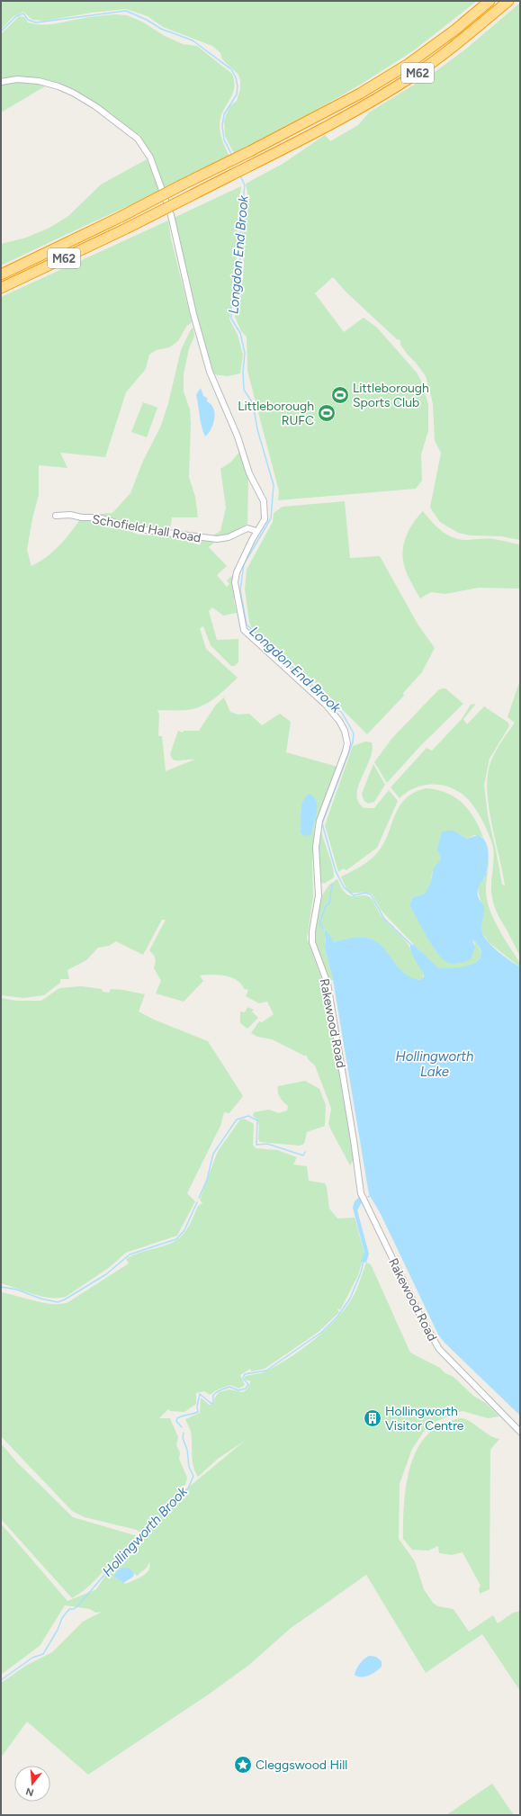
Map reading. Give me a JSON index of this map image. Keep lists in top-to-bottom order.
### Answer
{
  "streets": {
    "highway": ["M62"],
    "street": ["Schofield Hall Road", "Rakewood Road"]
  },
  "crossings": [
    ["Schofield Hall Road", "Rakewood Road"]
  ],
  "water": ["Longdon End Brook", "Hollingworth Lake", "Hollingworth Brook"],
  "places": {
    "sports": ["Littleborough Sports Club", "Littleborough RUFC"],
    "building": ["Hollingworth Visitor Centre"],
    "place": ["Cleggswood Hill"]
  },
  "north": "bottom"
}
